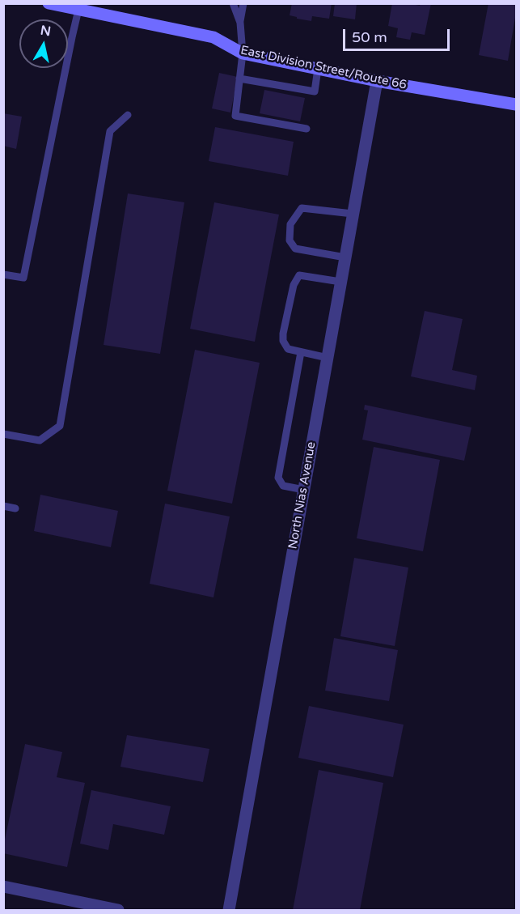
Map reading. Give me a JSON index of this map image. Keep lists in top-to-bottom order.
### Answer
{
  "streets": {
    "main road": ["East Division Street/Route 66"],
    "street": ["North Nias Avenue"]
  },
  "crossings": [
    ["East Division Street/Route 66", "North Nias Avenue"]
  ],
  "scale_bar": "50 m",
  "north": "top"
}
